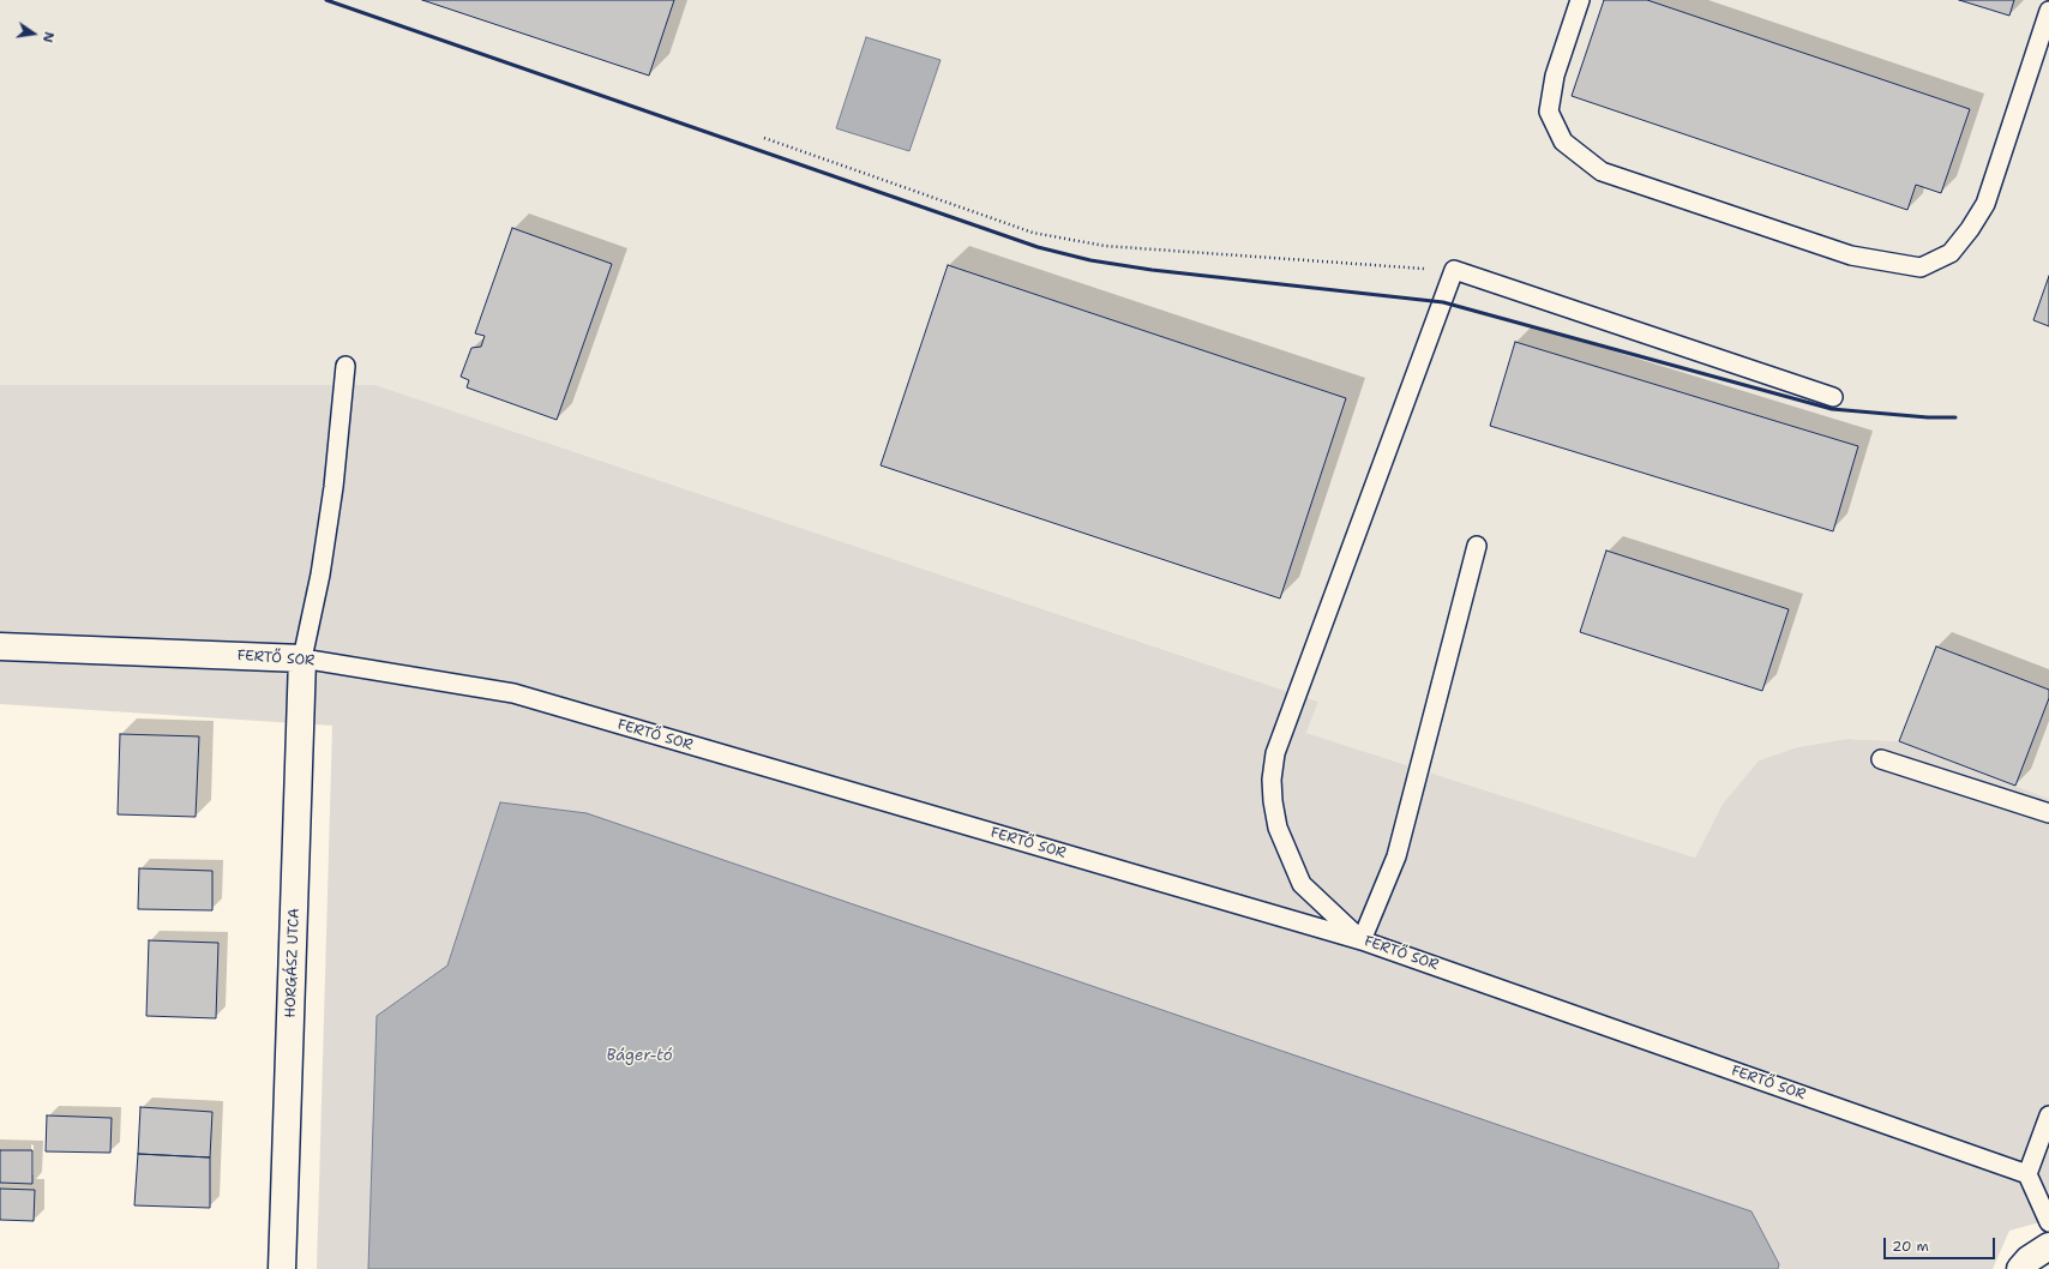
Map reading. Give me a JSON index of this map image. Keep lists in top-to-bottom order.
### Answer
{
  "streets": {
    "street": ["FERTŐ SOR", "HORGÁSZ UTCA"]
  },
  "crossings": [
    ["FERTŐ SOR", "HORGÁSZ UTCA"]
  ],
  "water": ["Báger-tó"],
  "scale_bar": "20 m",
  "north": "right"
}
